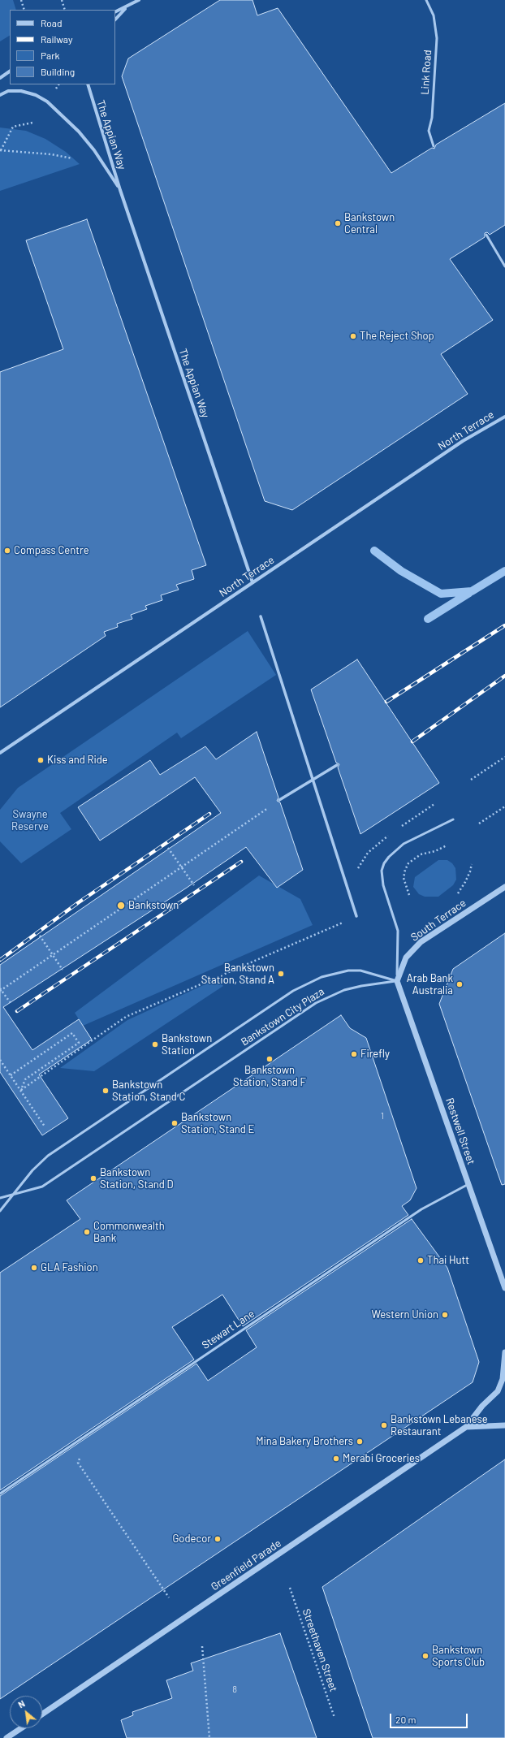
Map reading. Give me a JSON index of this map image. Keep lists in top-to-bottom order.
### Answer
{
  "streets": {
    "street": [
      "The Appian Way",
      "North Terrace",
      "South Terrace",
      "Restwell Street",
      "Greenfield Parade"
    ],
    "lane": ["Link Road", "Bankstown City Plaza", "Stewart Lane"],
    "path": ["Streethaven Street"]
  },
  "crossings": [
    ["The Appian Way", "North Terrace"],
    ["South Terrace", "Bankstown City Plaza"],
    ["South Terrace", "Restwell Street"],
    ["Bankstown City Plaza", "Restwell Street"],
    ["Restwell Street", "Stewart Lane"]
  ],
  "parks": ["Swayne Reserve"],
  "places": [
    "Bankstown Central",
    "The Reject Shop",
    "Compass Centre",
    "Kiss and Ride",
    "Bankstown",
    "Bankstown Station, Stand A",
    "Arab Bank Australia",
    "Bankstown Station",
    "Firefly",
    "Bankstown Station, Stand F",
    "Bankstown Station, Stand C",
    "Bankstown Station, Stand E",
    "Bankstown Station, Stand D",
    "Commonwealth Bank",
    "Thai Hutt",
    "GLA Fashion",
    "Western Union",
    "Bankstown Lebanese Restaurant",
    "Mina Bakery Brothers",
    "Merabi Groceries",
    "Godecor",
    "Bankstown Sports Club"
  ],
  "house_numbers": ["1", "8"],
  "legend": [
    "Road",
    "Railway",
    "Park",
    "Building"
  ],
  "scale_bar": "20 m",
  "north": "top left"
}
